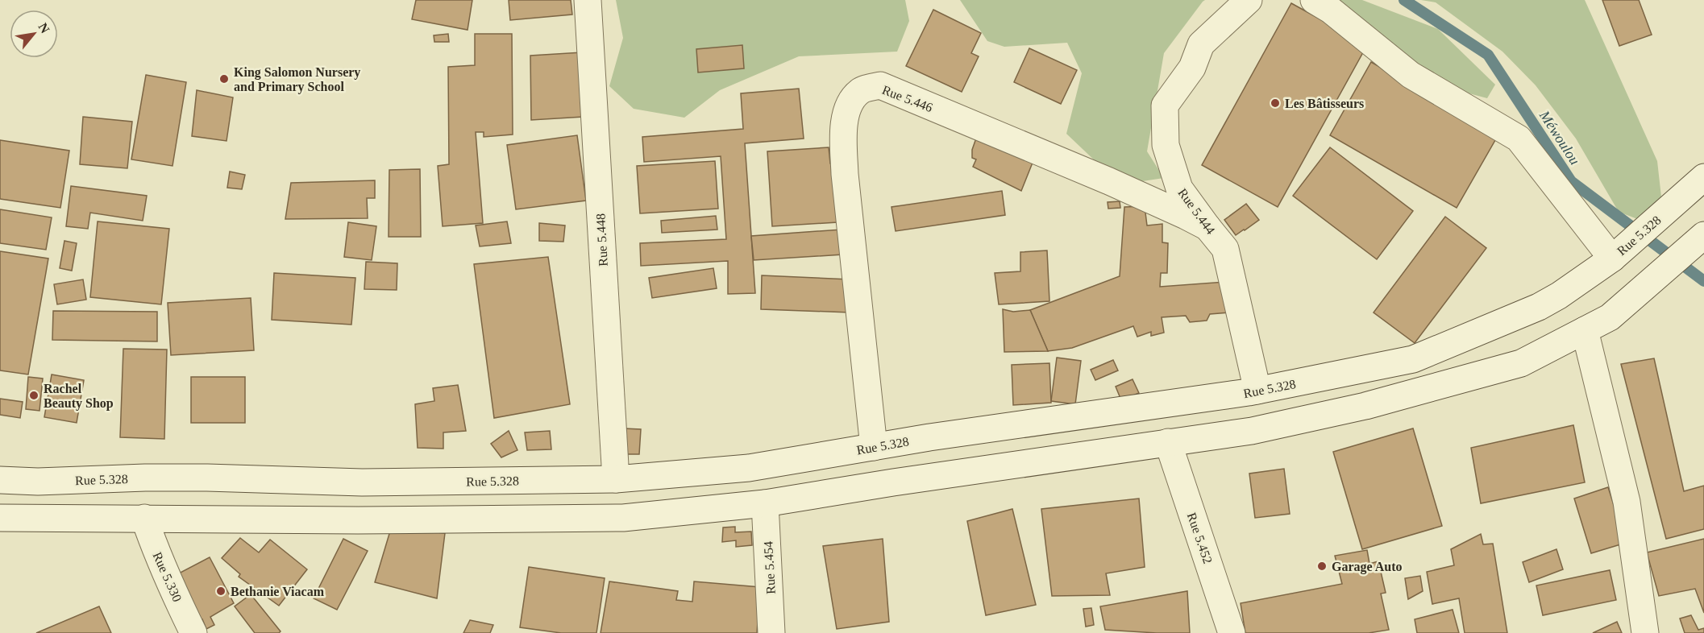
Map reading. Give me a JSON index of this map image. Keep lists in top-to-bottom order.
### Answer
{
  "streets": {
    "main road": [
      "Rue 5.446",
      "Rue 5.444",
      "Rue 5.328",
      "Rue 5.448",
      "Rue 5.452",
      "Rue 5.454",
      "Rue 5.330"
    ]
  },
  "crossings": [
    ["Rue 5.446", "Rue 5.444"],
    ["Rue 5.446", "Rue 5.328"],
    ["Rue 5.444", "Rue 5.328"],
    ["Rue 5.328", "Rue 5.448"]
  ],
  "water": ["Méwoulou"],
  "places": [
    "King Salomon Nursery and Primary School",
    "Les Bâtisseurs",
    "Rachel Beauty Shop",
    "Garage Auto",
    "Bethanie Viacam"
  ],
  "north": "top right"
}
